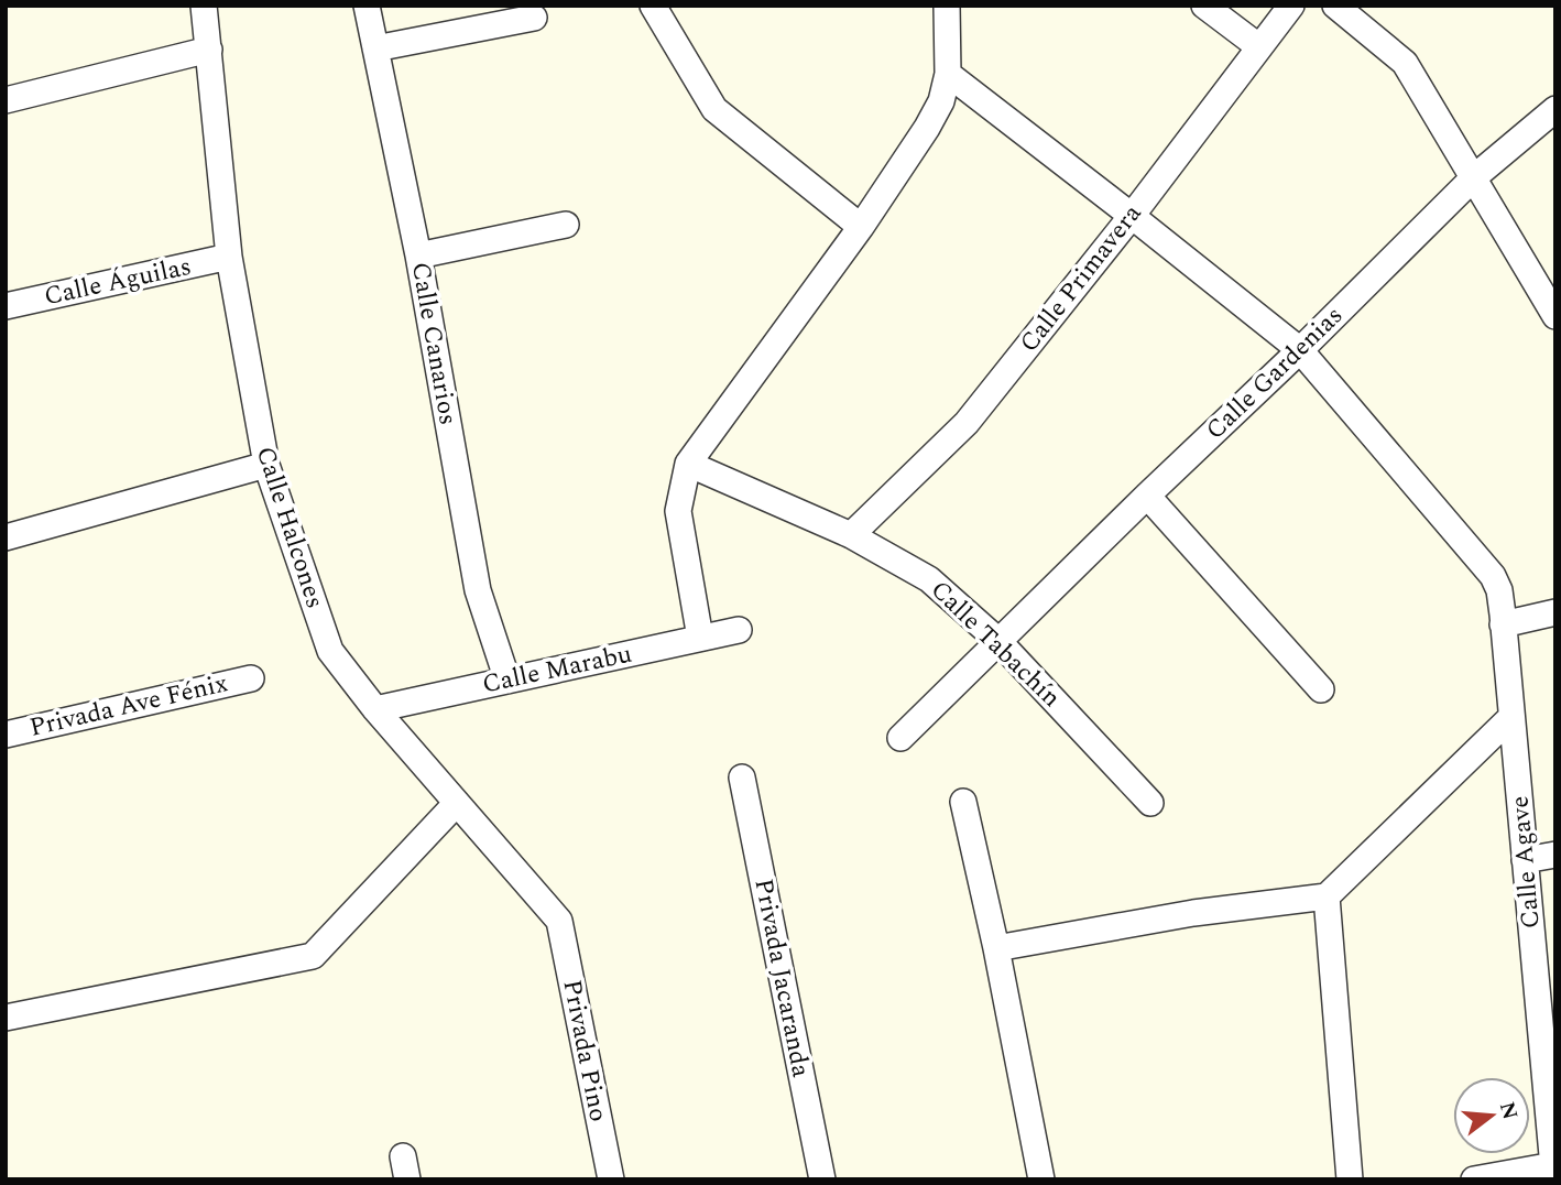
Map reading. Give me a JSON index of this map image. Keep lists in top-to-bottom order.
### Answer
{
  "streets": {
    "street": [
      "Calle Primavera",
      "Calle Águilas",
      "Calle Canarios",
      "Calle Gardenias",
      "Calle Halcones",
      "Calle Tabachín",
      "Calle Marabu",
      "Privada Ave Fénix",
      "Calle Agave",
      "Privada Jacaranda",
      "Privada Pino"
    ]
  },
  "crossings": [
    ["Calle Primavera", "Calle Tabachín"],
    ["Calle Águilas", "Calle Halcones"],
    ["Calle Canarios", "Calle Marabu"],
    ["Calle Gardenias", "Calle Tabachín"],
    ["Calle Halcones", "Calle Marabu"],
    ["Calle Halcones", "Privada Pino"]
  ],
  "north": "right"
}
